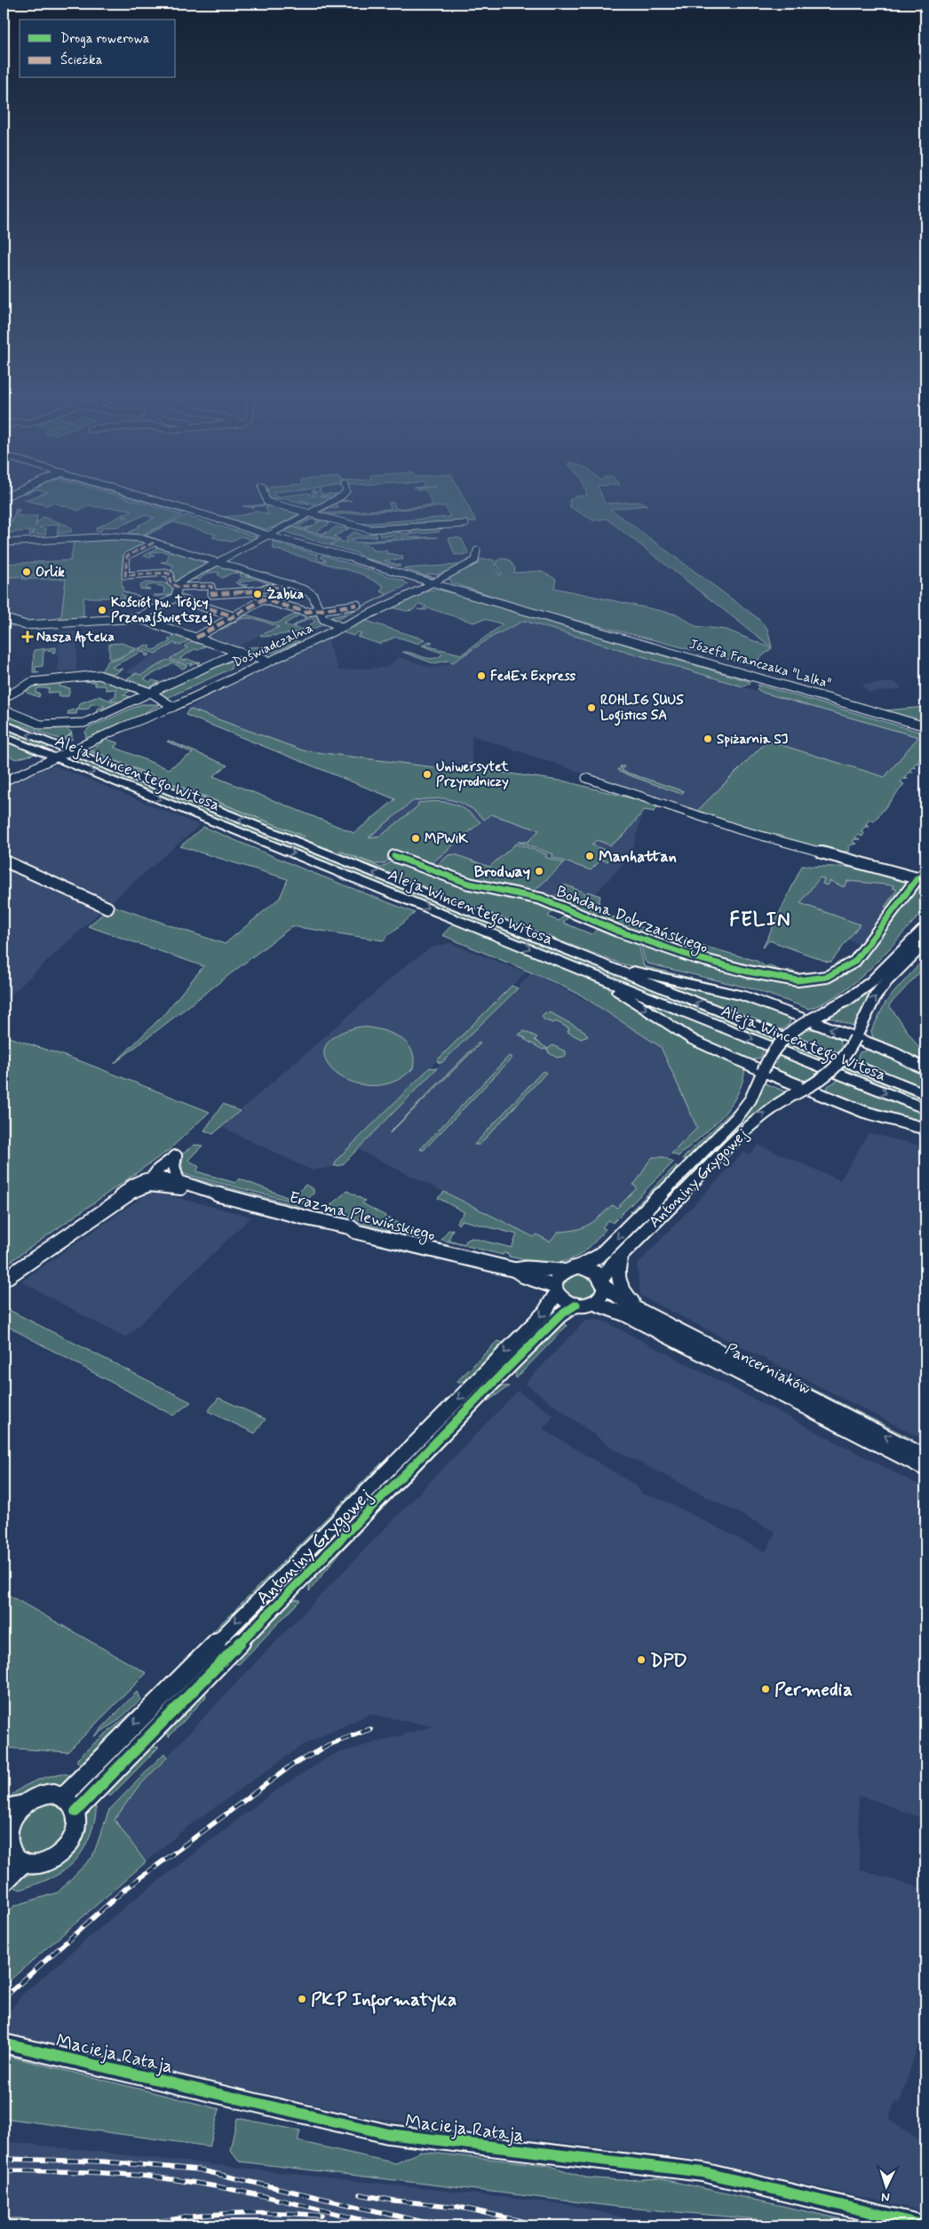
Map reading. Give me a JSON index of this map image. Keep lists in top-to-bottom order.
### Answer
{
  "streets": {
    "main road": ["Aleja Wincentego Witosa"],
    "street": [
      "Doświadczalna",
      "Józefa Franczaka \"Lalka\"",
      "Bohdana Dobrzańskiego",
      "Antoniny Grygowej",
      "Erazma Plewińskiego",
      "Pancerniaków",
      "Macieja Rataja"
    ]
  },
  "crossings": [
    ["Doświadczalna", "Józefa Franczaka \"Lalka\""],
    ["Doświadczalna", "Aleja Wincentego Witosa"],
    ["Aleja Wincentego Witosa", "Antoniny Grygowej"],
    ["Antoniny Grygowej", "Erazma Plewińskiego"],
    ["Antoniny Grygowej", "Pancerniaków"],
    ["Erazma Plewińskiego", "Pancerniaków"]
  ],
  "districts": ["FELIN"],
  "places": {
    "other": [
      "Orlik",
      "Żabka",
      "Kościół pw. Trójcy Przenajświętszej",
      "FedEx Express",
      "ROHLIG SUUS Logistics SA",
      "Spiżarnia SJ",
      "Uniwersytet Przyrodniczy",
      "MPWiK",
      "Manhattan",
      "Brodway",
      "DPD",
      "Permedia",
      "PKP Informatyka"
    ],
    "health": ["Nasza Apteka"]
  },
  "legend": ["Droga rowerowa", "Ścieżka"],
  "north": "bottom"
}
